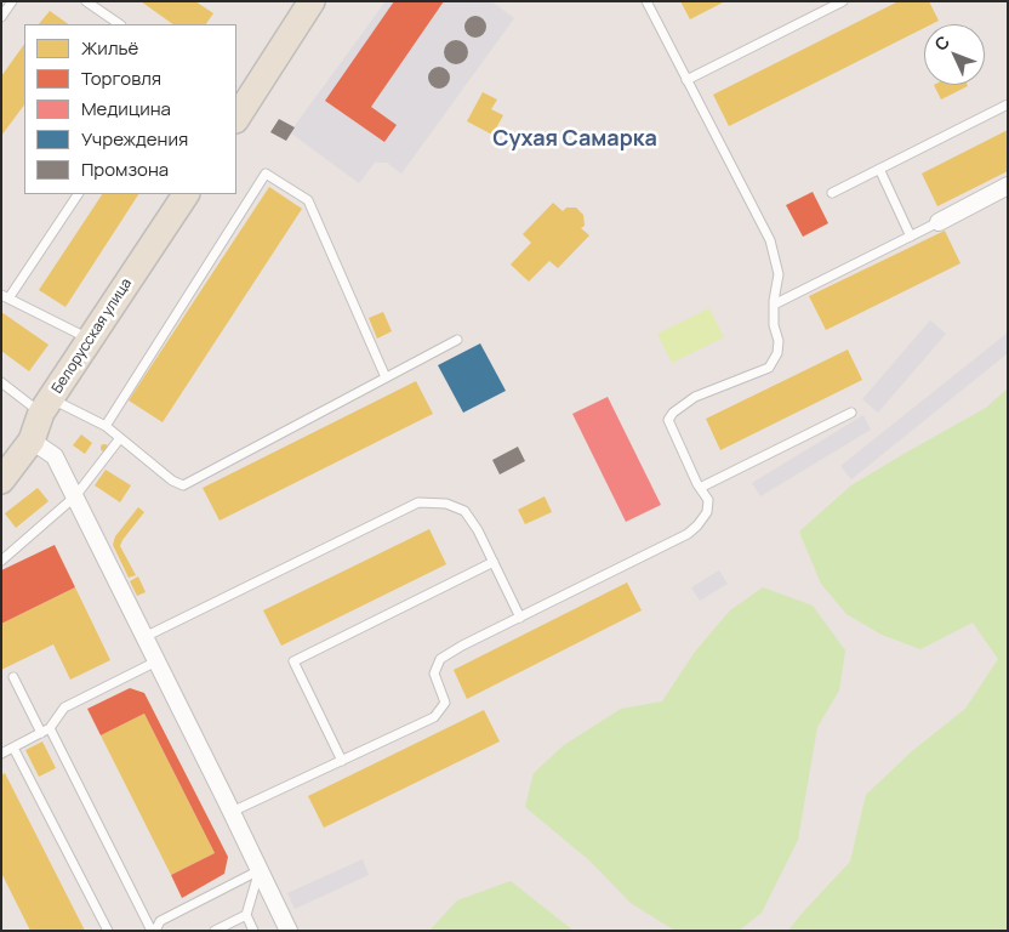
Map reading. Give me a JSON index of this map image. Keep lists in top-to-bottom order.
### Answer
{
  "streets": {
    "main road": ["Белорусская улица"]
  },
  "districts": ["Сухая Самарка"],
  "legend": [
    "Жильё",
    "Торговля",
    "Медицина",
    "Учреждения",
    "Промзона"
  ],
  "north": "top left"
}
